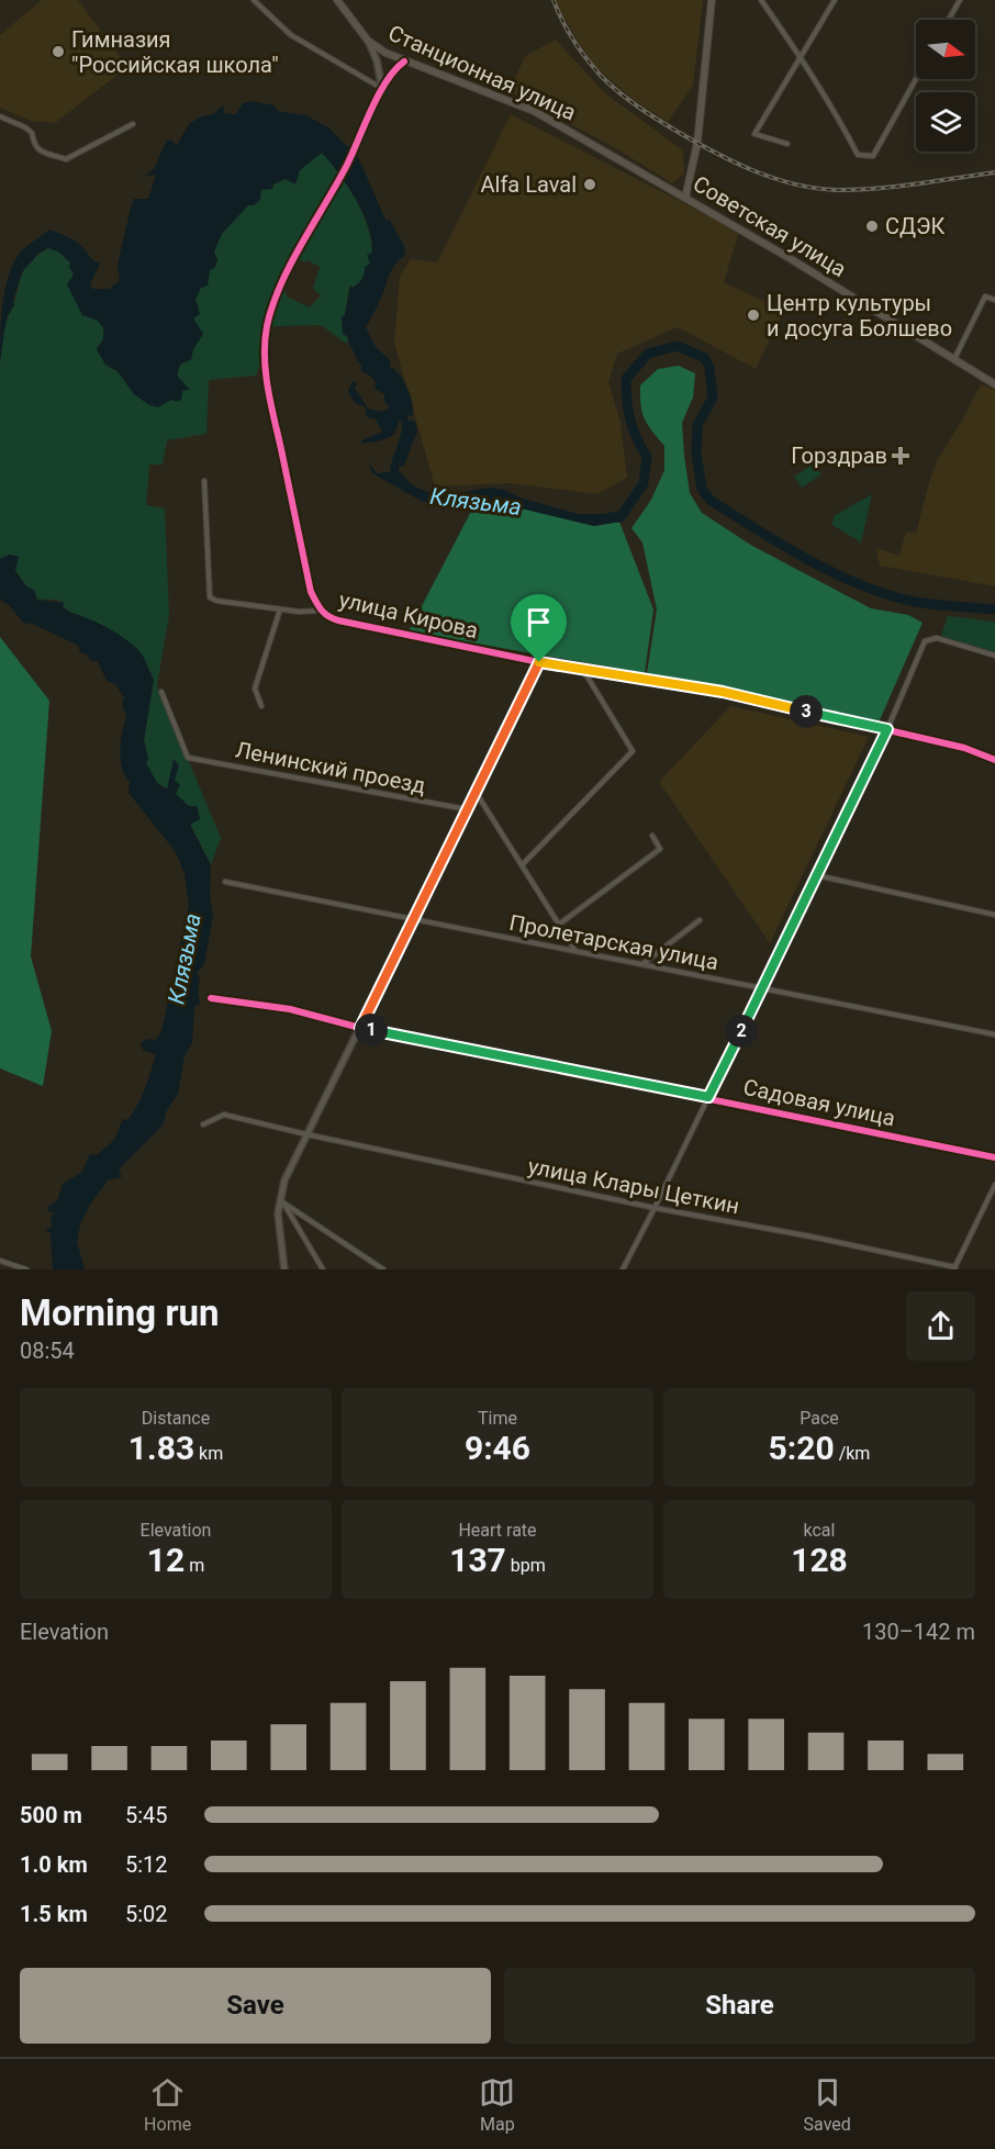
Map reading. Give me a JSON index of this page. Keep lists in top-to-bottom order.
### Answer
{
  "streets": {
    "main road": ["Станционная улица", "Советская улица"],
    "street": [
      "улица Кирова",
      "Ленинский проезд",
      "Пролетарская улица",
      "Садовая улица",
      "улица Клары Цеткин"
    ]
  },
  "crossings": [
    ["Станционная улица", "Советская улица"],
    ["Станционная улица", "улица Кирова"]
  ],
  "water": ["Клязьма"],
  "places": {
    "other": [
      "Гимназия \"Российская школа\"",
      "Alfa Laval",
      "СДЭК",
      "Центр культуры и досуга Болшево"
    ],
    "health": ["Горздрав"]
  },
  "north": "right",
  "page": {
    "pins": ["3", "1", "2"],
    "heading": ["Morning run", "08:54"],
    "stats": [
      ["Distance", "1.83 km"],
      ["Time", "9:46"],
      ["Pace", "5:20 /km"],
      ["Elevation", "12 m"],
      ["Heart rate", "137 bpm"],
      ["kcal", "128"]
    ],
    "chart": ["Elevation", "130–142 m"],
    "list": [
      {
        "name": "500 m",
        "note": "5:45"
      },
      {
        "name": "1.0 km",
        "note": "5:12"
      },
      {
        "name": "1.5 km",
        "note": "5:02"
      }
    ],
    "buttons": ["Save", "Share"],
    "tabs": ["Home", "Map", "Saved"]
  }
}
